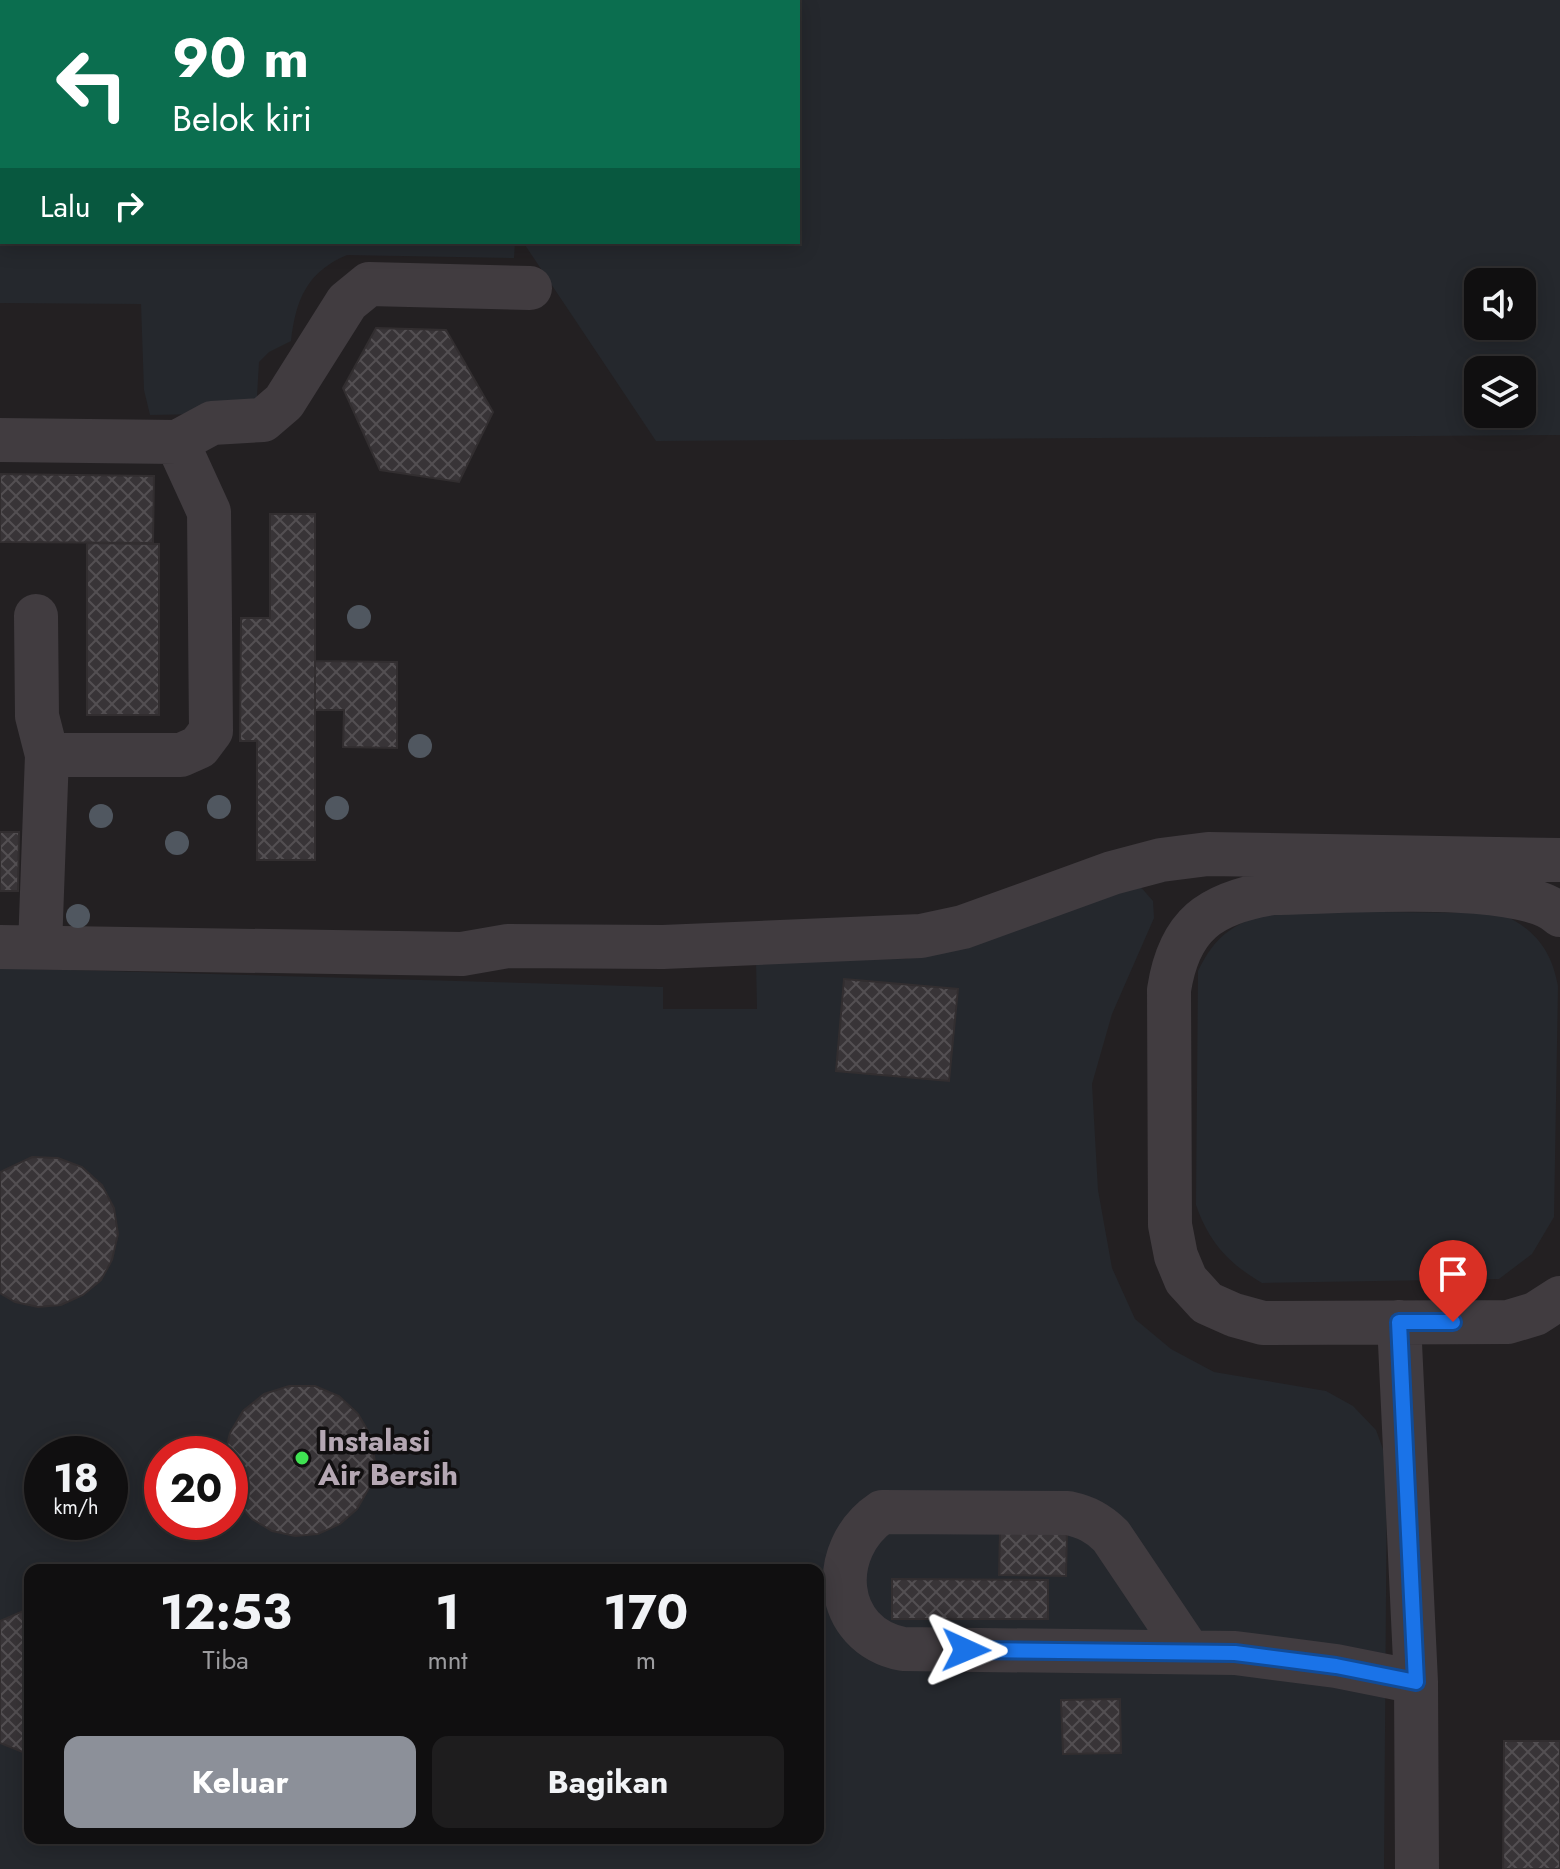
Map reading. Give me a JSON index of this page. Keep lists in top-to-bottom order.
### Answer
{
  "places": ["Instalasi Air Bersih"],
  "page": {
    "turn": ["90 m", "Belok kiri"],
    "then": "Lalu",
    "speed": "18 km/h",
    "limit": "20",
    "eta": [
      "12:53",
      "Tiba",
      "1",
      "mnt",
      "170",
      "m"
    ],
    "buttons": ["Keluar", "Bagikan"]
  }
}
